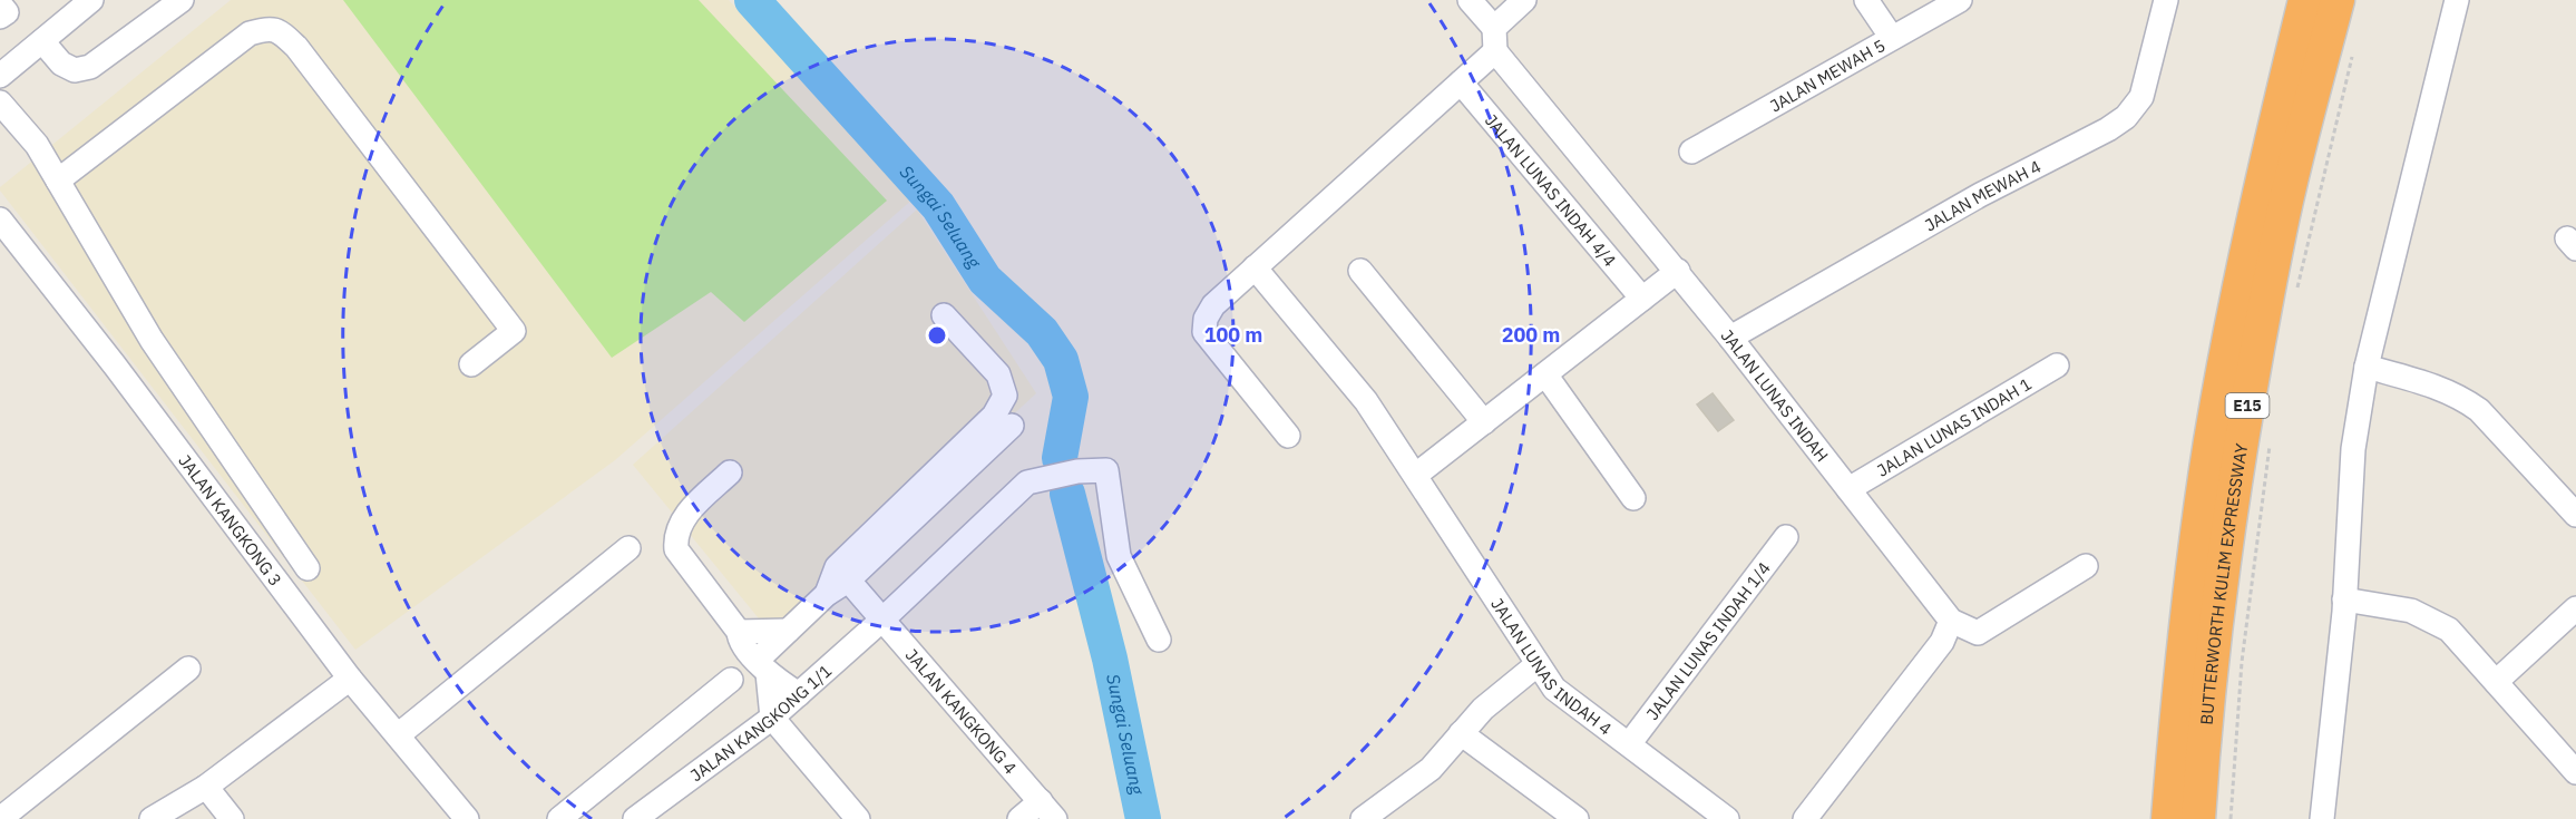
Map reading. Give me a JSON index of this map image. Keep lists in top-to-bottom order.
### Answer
{
  "streets": {
    "highway": ["E15", "BUTTERWORTH KULIM EXPRESSWAY"],
    "street": [
      "JALAN MEWAH 5",
      "JALAN LUNAS INDAH 4/4",
      "JALAN MEWAH 4",
      "JALAN LUNAS INDAH",
      "JALAN LUNAS INDAH 1",
      "JALAN KANGKONG 3",
      "JALAN LUNAS INDAH 1/4",
      "JALAN LUNAS INDAH 4",
      "JALAN KANGKONG 4",
      "JALAN KANGKONG 1/1"
    ]
  },
  "crossings": [
    ["JALAN MEWAH 4", "JALAN LUNAS INDAH"],
    ["JALAN LUNAS INDAH", "JALAN LUNAS INDAH 1"],
    ["JALAN LUNAS INDAH 1/4", "JALAN LUNAS INDAH 4"],
    ["JALAN KANGKONG 4", "JALAN KANGKONG 1/1"]
  ],
  "water": ["Sungai Seluang"],
  "rings": ["100 m", "200 m"]
}
